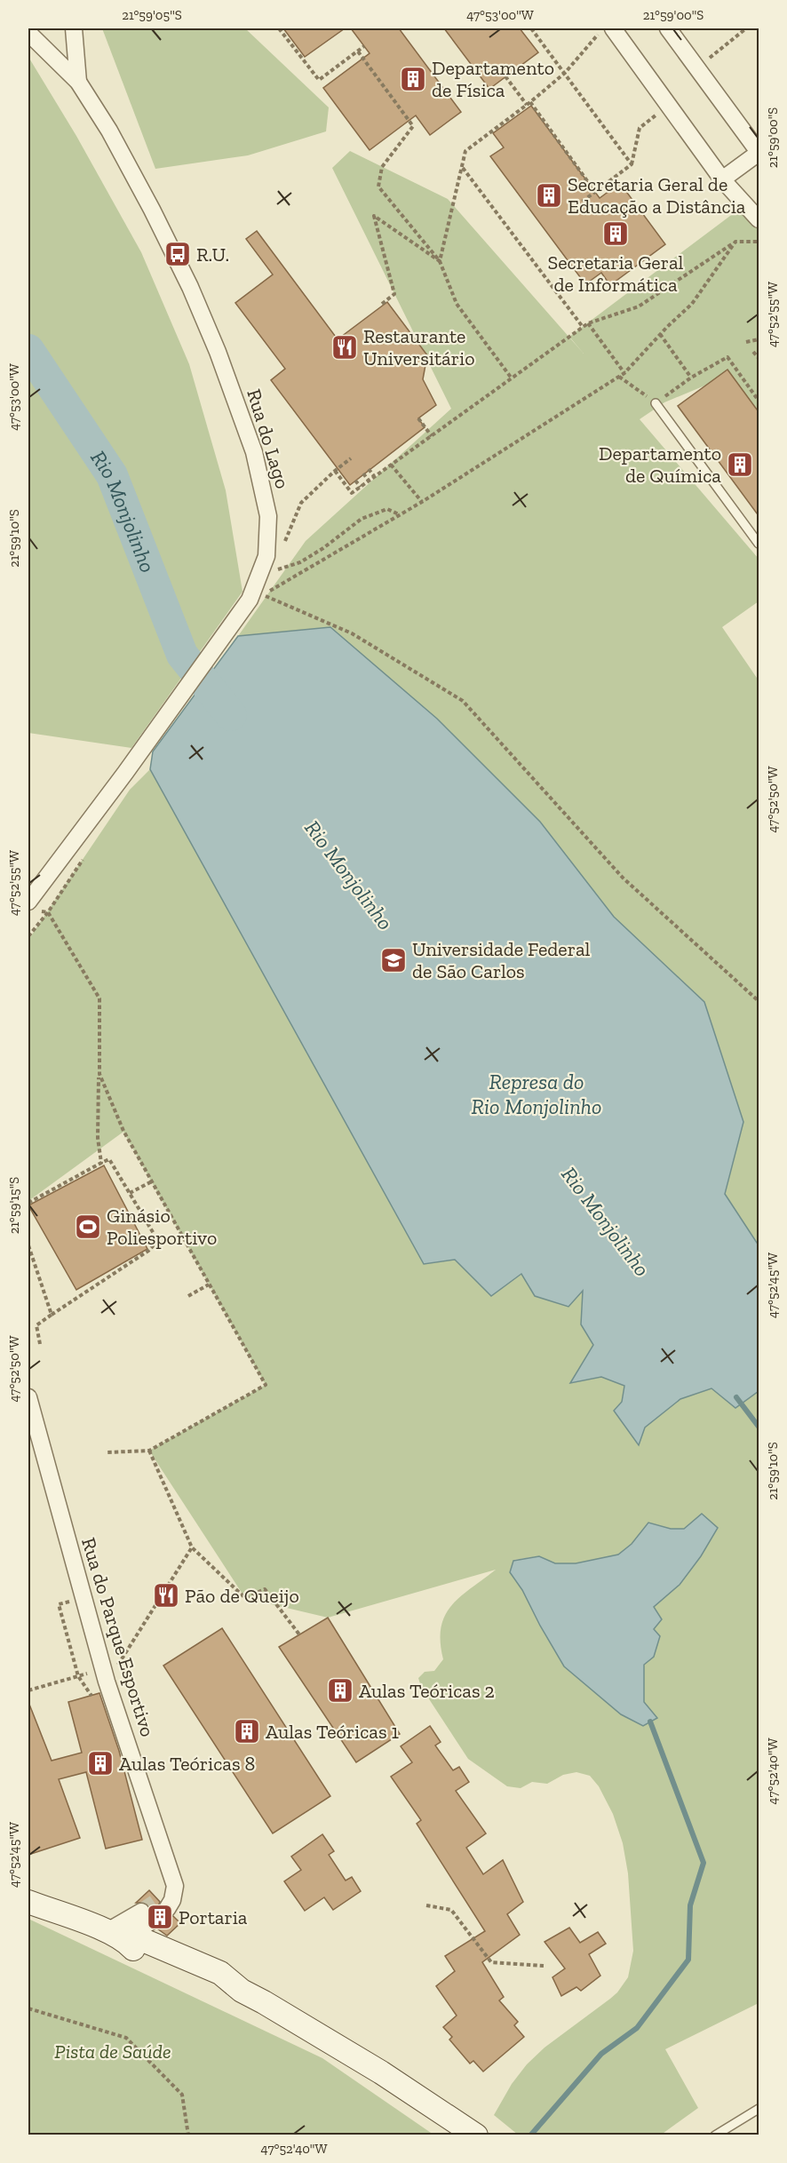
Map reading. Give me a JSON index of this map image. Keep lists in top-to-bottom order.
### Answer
{
  "streets": {
    "street": ["Rua do Lago", "Rua do Parque Esportivo"]
  },
  "water": ["Rio Monjolinho", "Represa do Rio Monjolinho"],
  "parks": ["Pista de Saúde"],
  "places": {
    "building": [
      "Departamento de Física",
      "Secretaria Geral de Educação a Distância",
      "Secretaria Geral de Informática",
      "Departamento de Química",
      "Aulas Teóricas 2",
      "Aulas Teóricas 1",
      "Aulas Teóricas 8",
      "Portaria"
    ],
    "bus stop": ["R.U."],
    "restaurant": ["Restaurante Universitário", "Pão de Queijo"],
    "school or university": ["Universidade Federal de São Carlos"],
    "sports": ["Ginásio Poliesportivo"]
  },
  "coordinates": [
    "21°59'05\"S",
    "47°53'00\"W",
    "21°59'00\"S",
    "47°52'55\"W",
    "21°59'10\"S",
    "47°52'50\"W",
    "21°59'15\"S",
    "47°52'45\"W",
    "47°52'40\"W"
  ]
}
